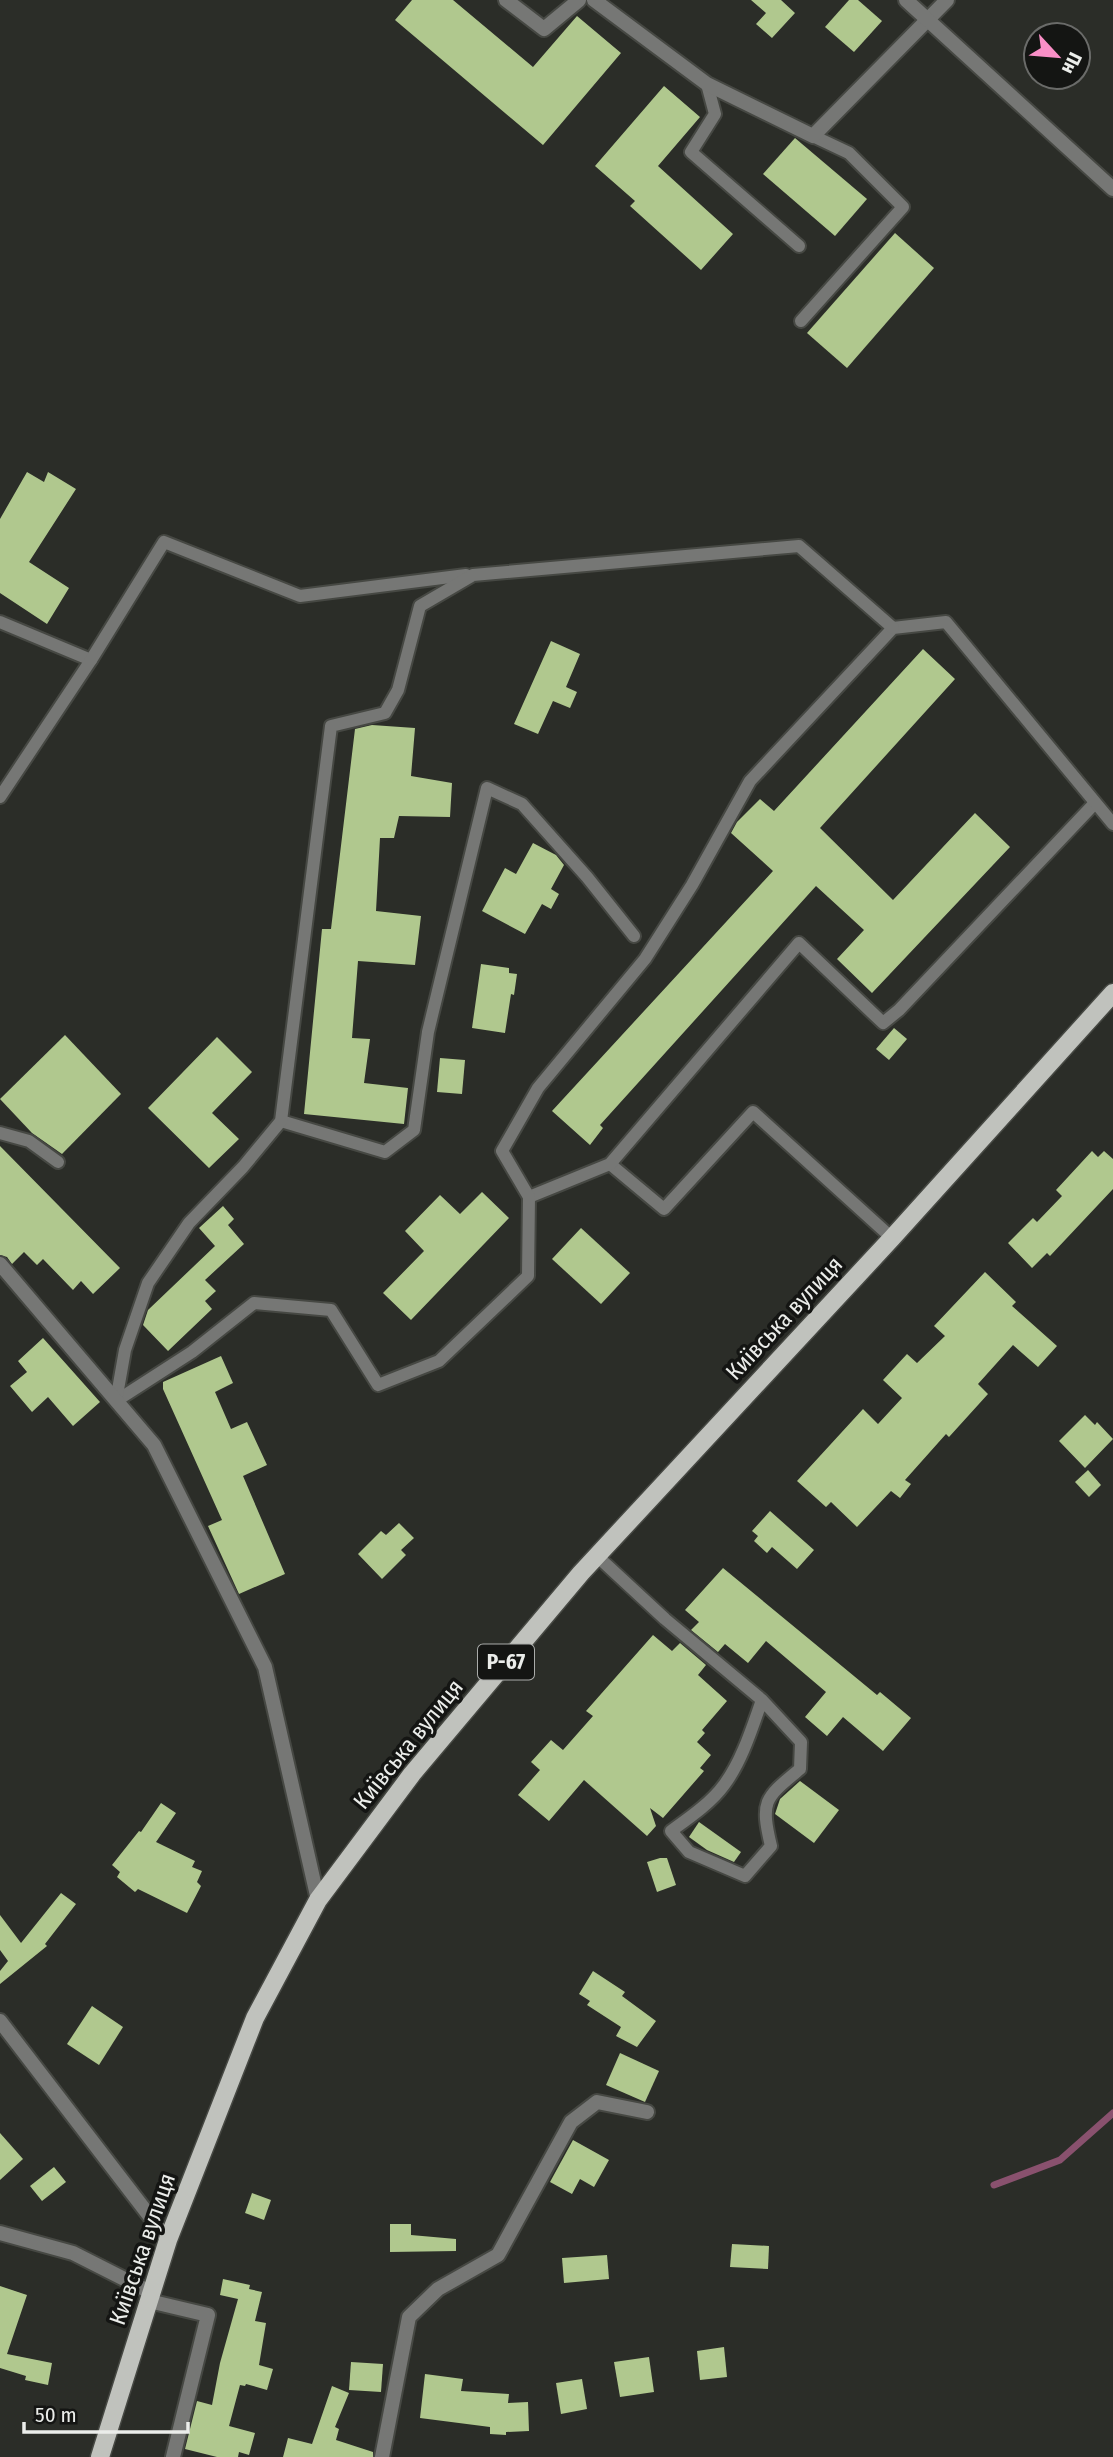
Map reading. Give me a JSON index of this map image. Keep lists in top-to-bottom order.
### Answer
{
  "streets": {
    "main road": ["Київська вулиця", "Р-67"]
  },
  "scale_bar": "50 m",
  "north": "bottom right"
}
